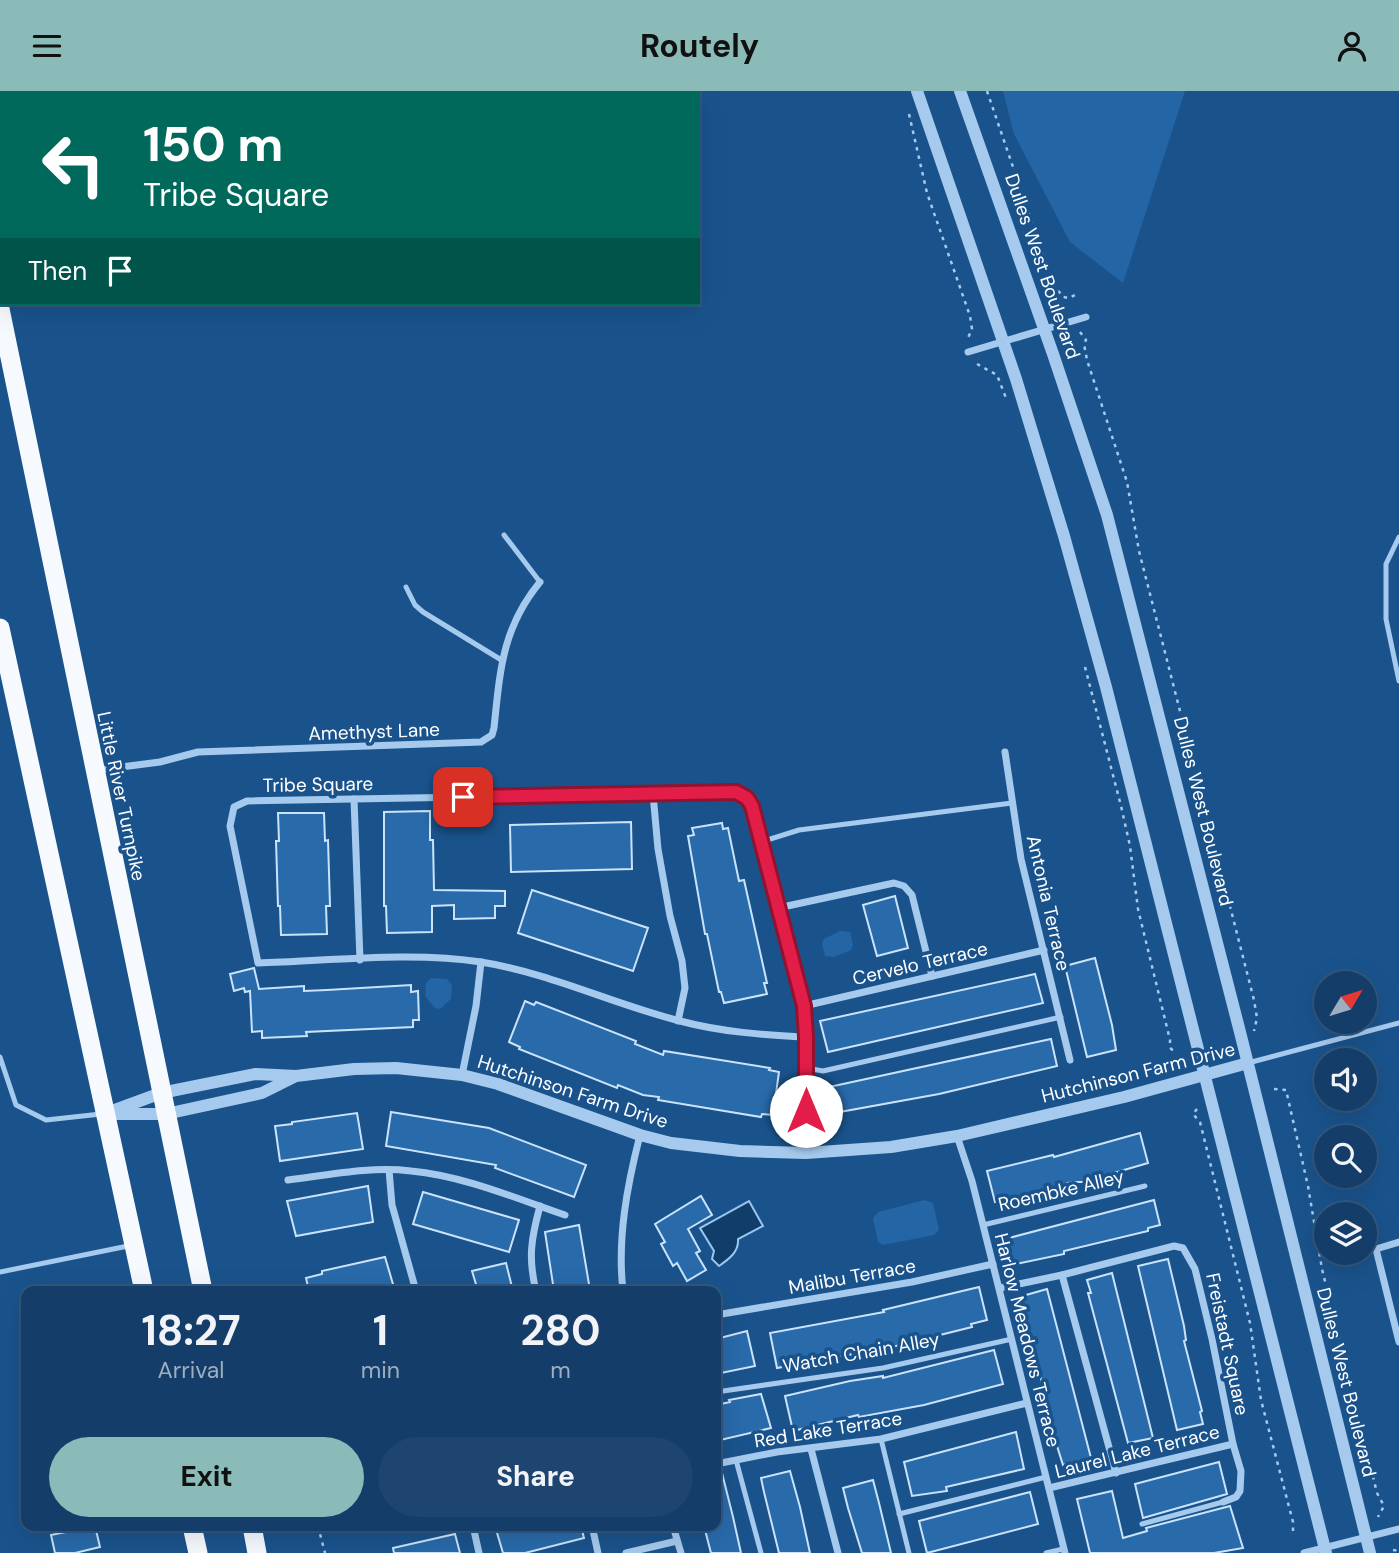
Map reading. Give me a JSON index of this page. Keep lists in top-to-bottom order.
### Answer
{
  "streets": {
    "highway": ["Little River Turnpike"],
    "street": [
      "Dulles West Boulevard",
      "Amethyst Lane",
      "Tribe Square",
      "Antonia Terrace",
      "Cervelo Terrace",
      "Hutchinson Farm Drive",
      "Malibu Terrace",
      "Harlow Meadows Terrace",
      "Freistadt Square",
      "Red Lake Terrace",
      "Laurel Lake Terrace"
    ],
    "lane": ["Roembke Alley", "Watch Chain Alley"]
  },
  "crossings": [
    ["Dulles West Boulevard", "Hutchinson Farm Drive"],
    ["Amethyst Lane", "Little River Turnpike"],
    ["Tribe Square", "Cervelo Terrace"],
    ["Tribe Square", "Hutchinson Farm Drive"],
    ["Little River Turnpike", "Hutchinson Farm Drive"],
    ["Antonia Terrace", "Cervelo Terrace"],
    ["Hutchinson Farm Drive", "Harlow Meadows Terrace"],
    ["Roembke Alley", "Harlow Meadows Terrace"],
    ["Malibu Terrace", "Harlow Meadows Terrace"],
    ["Harlow Meadows Terrace", "Freistadt Square"],
    ["Harlow Meadows Terrace", "Watch Chain Alley"],
    ["Harlow Meadows Terrace", "Red Lake Terrace"],
    ["Harlow Meadows Terrace", "Laurel Lake Terrace"],
    ["Freistadt Square", "Laurel Lake Terrace"]
  ],
  "north": "top right",
  "page": {
    "header": "Routely",
    "turn": ["150 m", "Tribe Square"],
    "then": "Then",
    "eta": [
      "18:27",
      "Arrival",
      "1",
      "min",
      "280",
      "m"
    ],
    "buttons": ["Exit", "Share"]
  }
}
